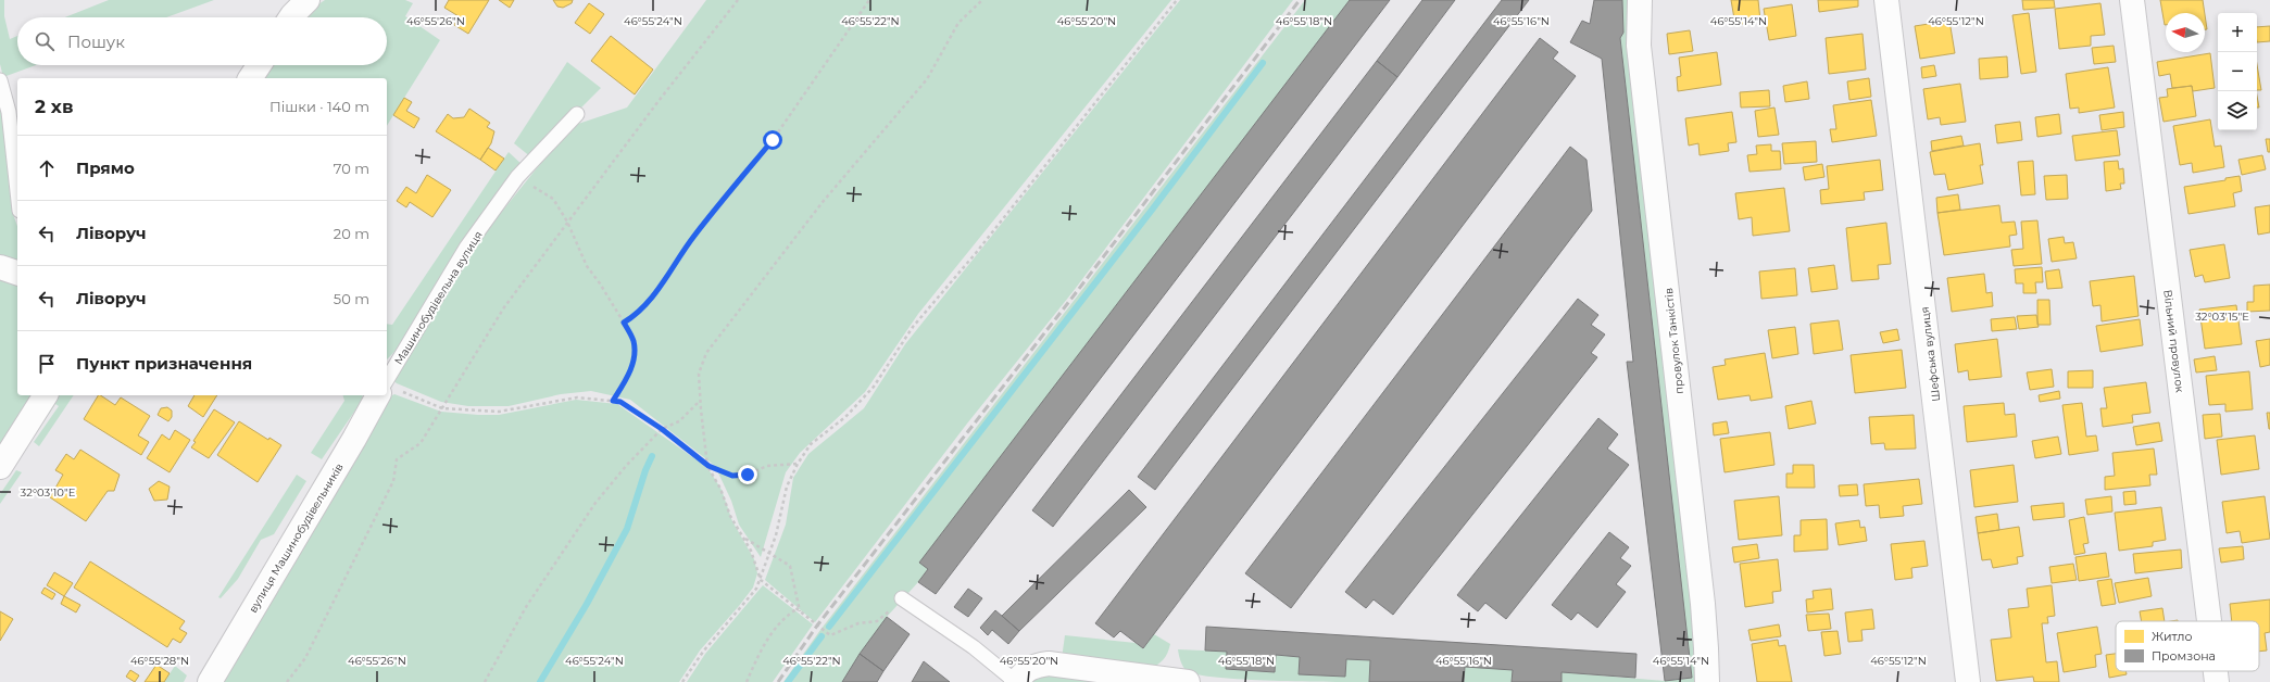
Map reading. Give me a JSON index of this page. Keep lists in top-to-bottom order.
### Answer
{
  "streets": {
    "street": [
      "провулок Танкістів",
      "Вільний провулок",
      "Шефська вулиця",
      "вулиця Машинобудівельників"
    ],
    "lane": ["Машинобудівельна вулиця"]
  },
  "legend": ["Житло", "Промзона"],
  "north": "left",
  "page": {
    "map_buttons": ["+", "−"],
    "search": "Пошук",
    "heading": ["2 хв", "Пішки · 140 m"],
    "list": [
      ["Прямо", "70 m"],
      ["Ліворуч", "20 m"],
      ["Ліворуч", "50 m"],
      "Пункт призначення"
    ]
  },
  "coordinates": [
    "46°55'26\"N",
    "46°55'24\"N",
    "46°55'22\"N",
    "46°55'20\"N",
    "46°55'18\"N",
    "46°55'16\"N",
    "46°55'14\"N",
    "46°55'12\"N",
    "32°03'15\"E",
    "32°03'10\"E",
    "46°55'28\"N"
  ]
}
